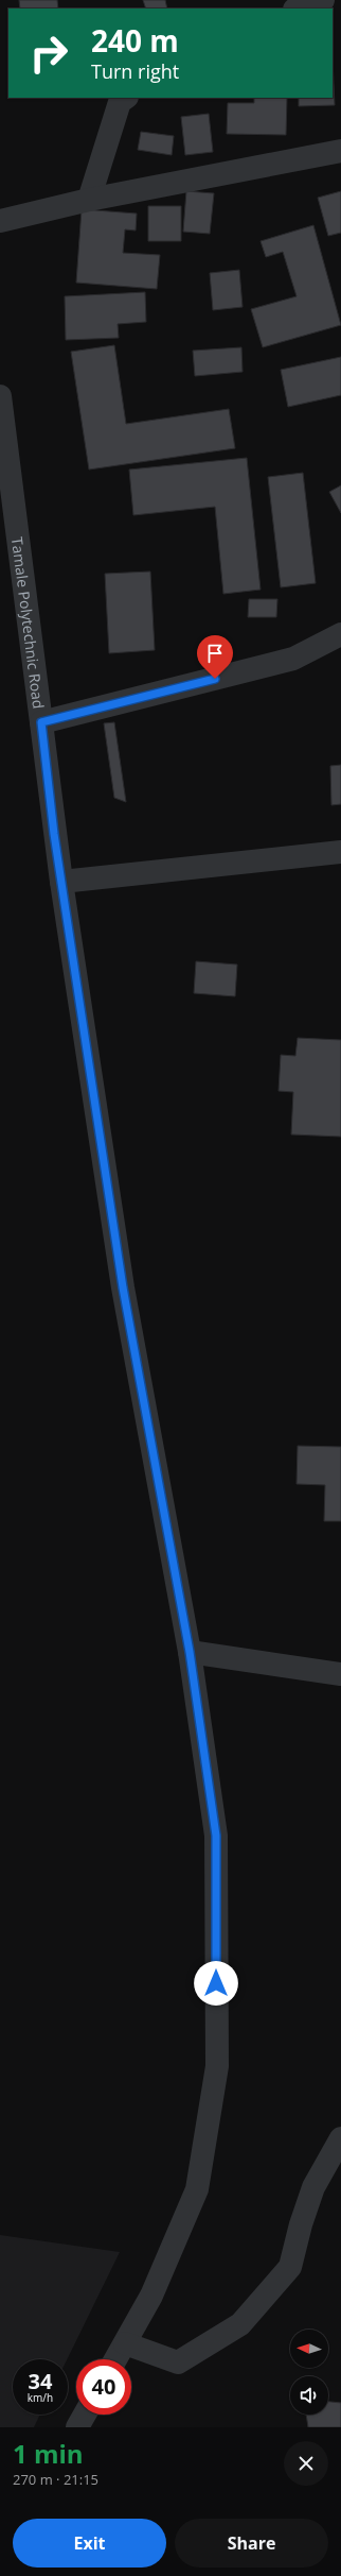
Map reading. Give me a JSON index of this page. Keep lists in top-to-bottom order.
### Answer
{
  "streets": {
    "street": ["Tamale Polytechnic Road"]
  },
  "north": "left",
  "page": {
    "turn": ["240 m", "Turn right"],
    "speed": "34 km/h",
    "limit": "40",
    "heading": ["1 min", "270 m · 21:15"],
    "buttons": ["Exit", "Share"]
  }
}
